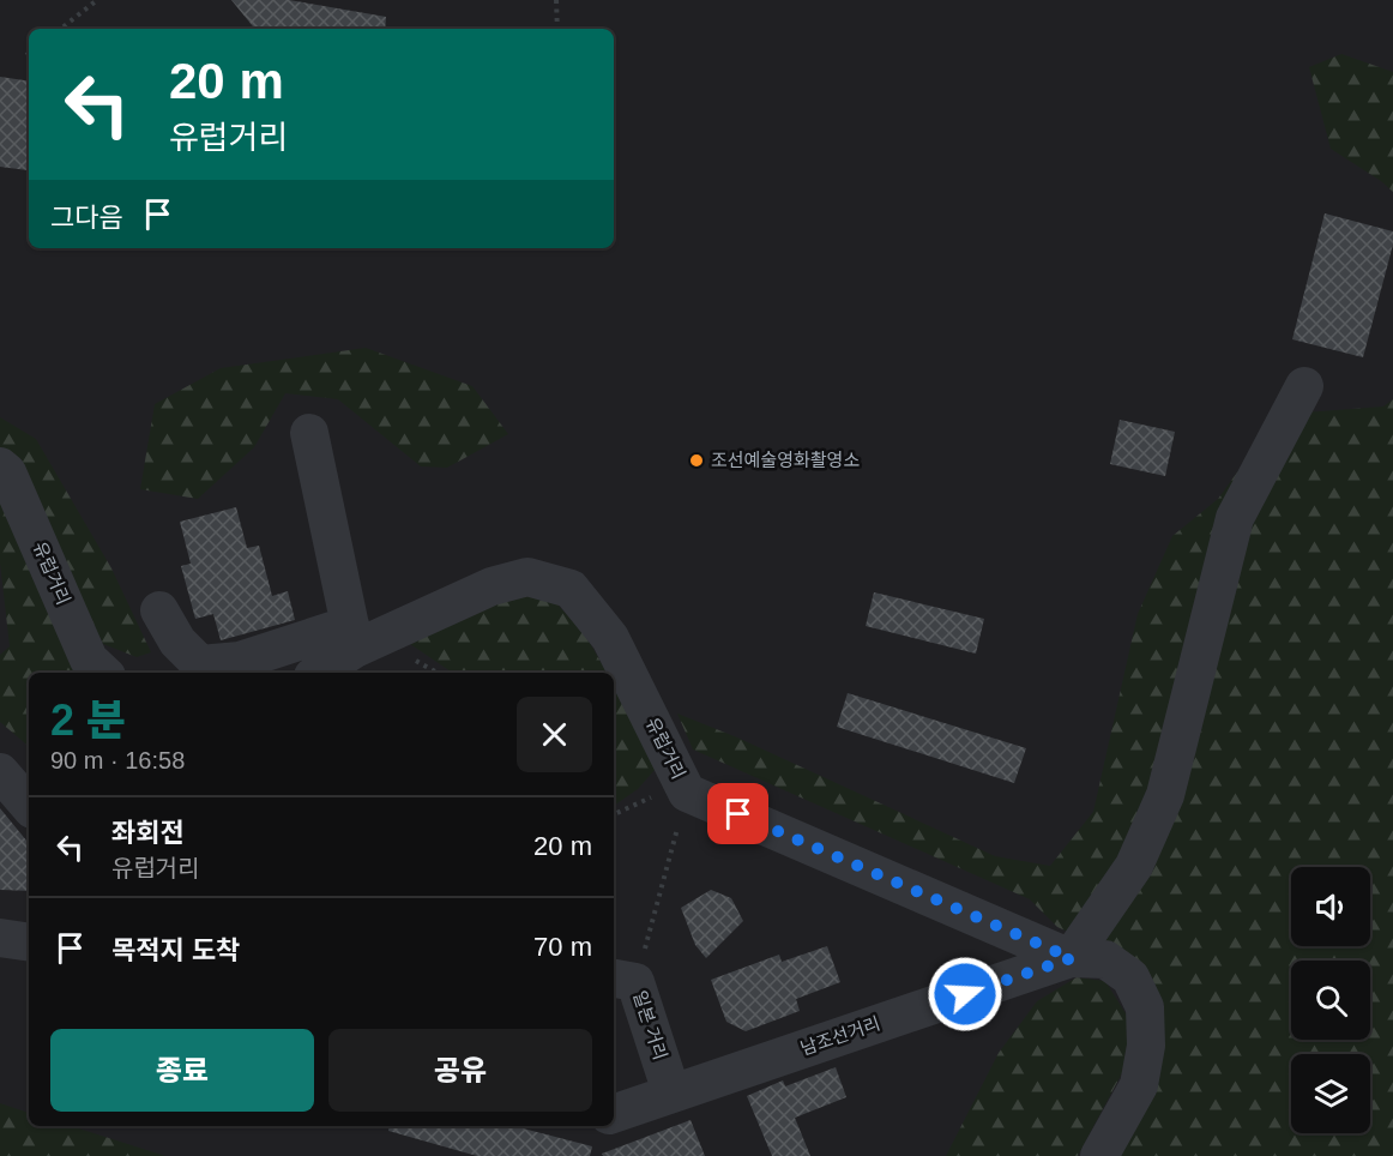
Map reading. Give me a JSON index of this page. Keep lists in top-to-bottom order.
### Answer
{
  "streets": {
    "lane": ["유럽거리", "일본 거리", "남조선거리"]
  },
  "crossings": [
    ["유럽거리", "남조선거리"],
    ["일본 거리", "남조선거리"]
  ],
  "places": ["조선예술영화촬영소"],
  "page": {
    "turn": ["20 m", "유럽거리"],
    "then": "그다음",
    "heading": ["2 분", "90 m · 16:58"],
    "list": [
      {
        "name": "좌회전",
        "note": "유럽거리",
        "value": "20 m"
      },
      {
        "name": "목적지 도착",
        "value": "70 m"
      }
    ],
    "buttons": ["종료", "공유"]
  }
}
